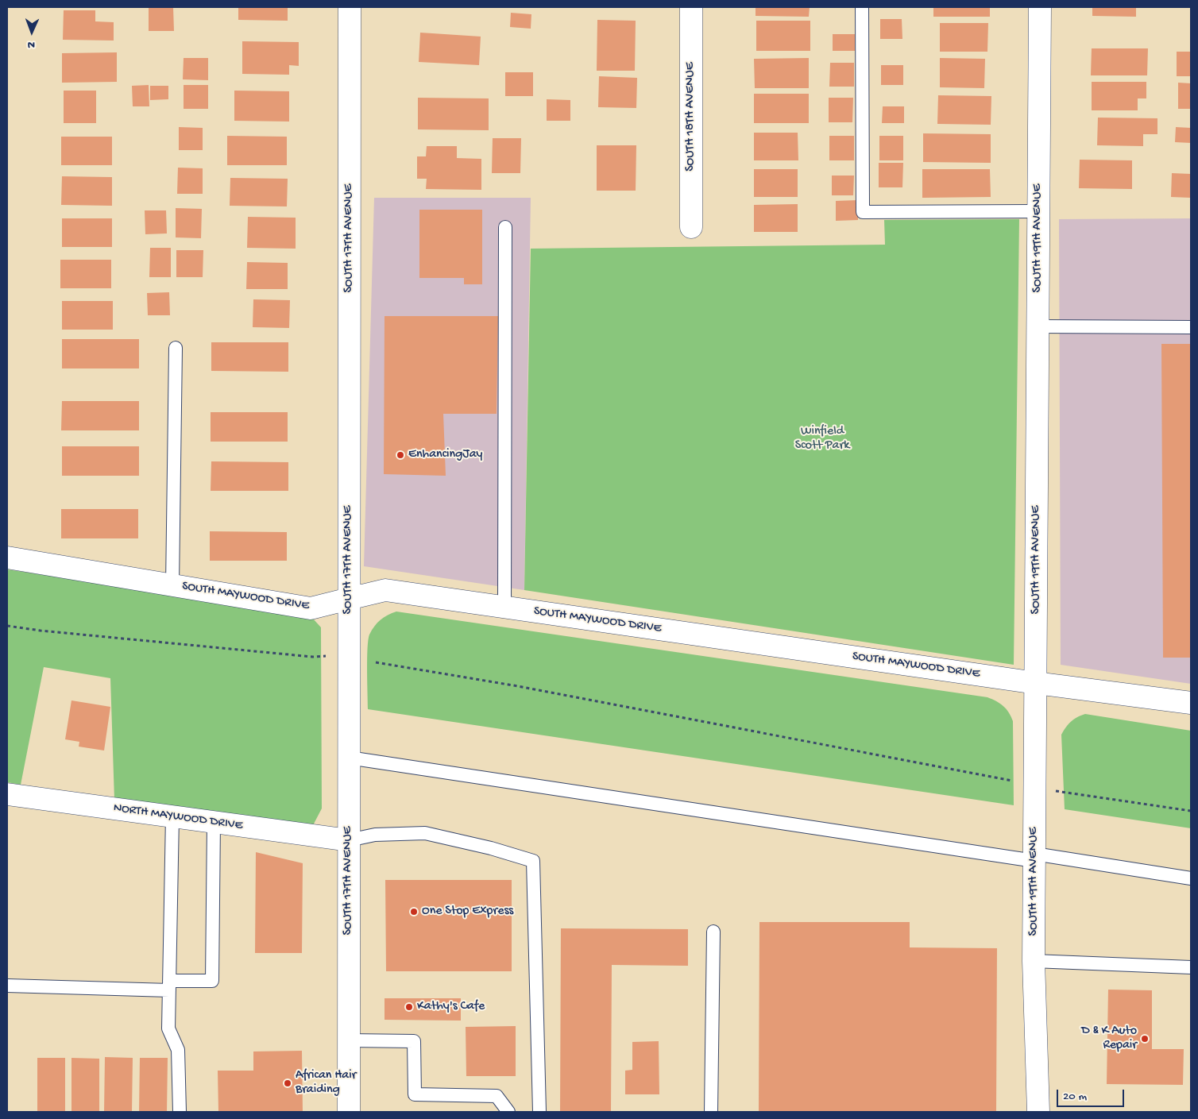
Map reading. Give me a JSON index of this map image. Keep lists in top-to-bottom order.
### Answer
{
  "streets": {
    "street": [
      "SOUTH 18TH AVENUE",
      "SOUTH 17TH AVENUE",
      "SOUTH 19TH AVENUE",
      "SOUTH MAYWOOD DRIVE",
      "NORTH MAYWOOD DRIVE"
    ]
  },
  "crossings": [
    ["SOUTH 17TH AVENUE", "SOUTH MAYWOOD DRIVE"],
    ["SOUTH 17TH AVENUE", "NORTH MAYWOOD DRIVE"],
    ["SOUTH 19TH AVENUE", "SOUTH MAYWOOD DRIVE"]
  ],
  "parks": ["Winfield Scott Park"],
  "places": [
    "EnhancingJay",
    "One Stop Express",
    "Kathy's Cafe",
    "D & K Auto Repair",
    "African Hair Braiding"
  ],
  "scale_bar": "20 m",
  "north": "bottom"
}
